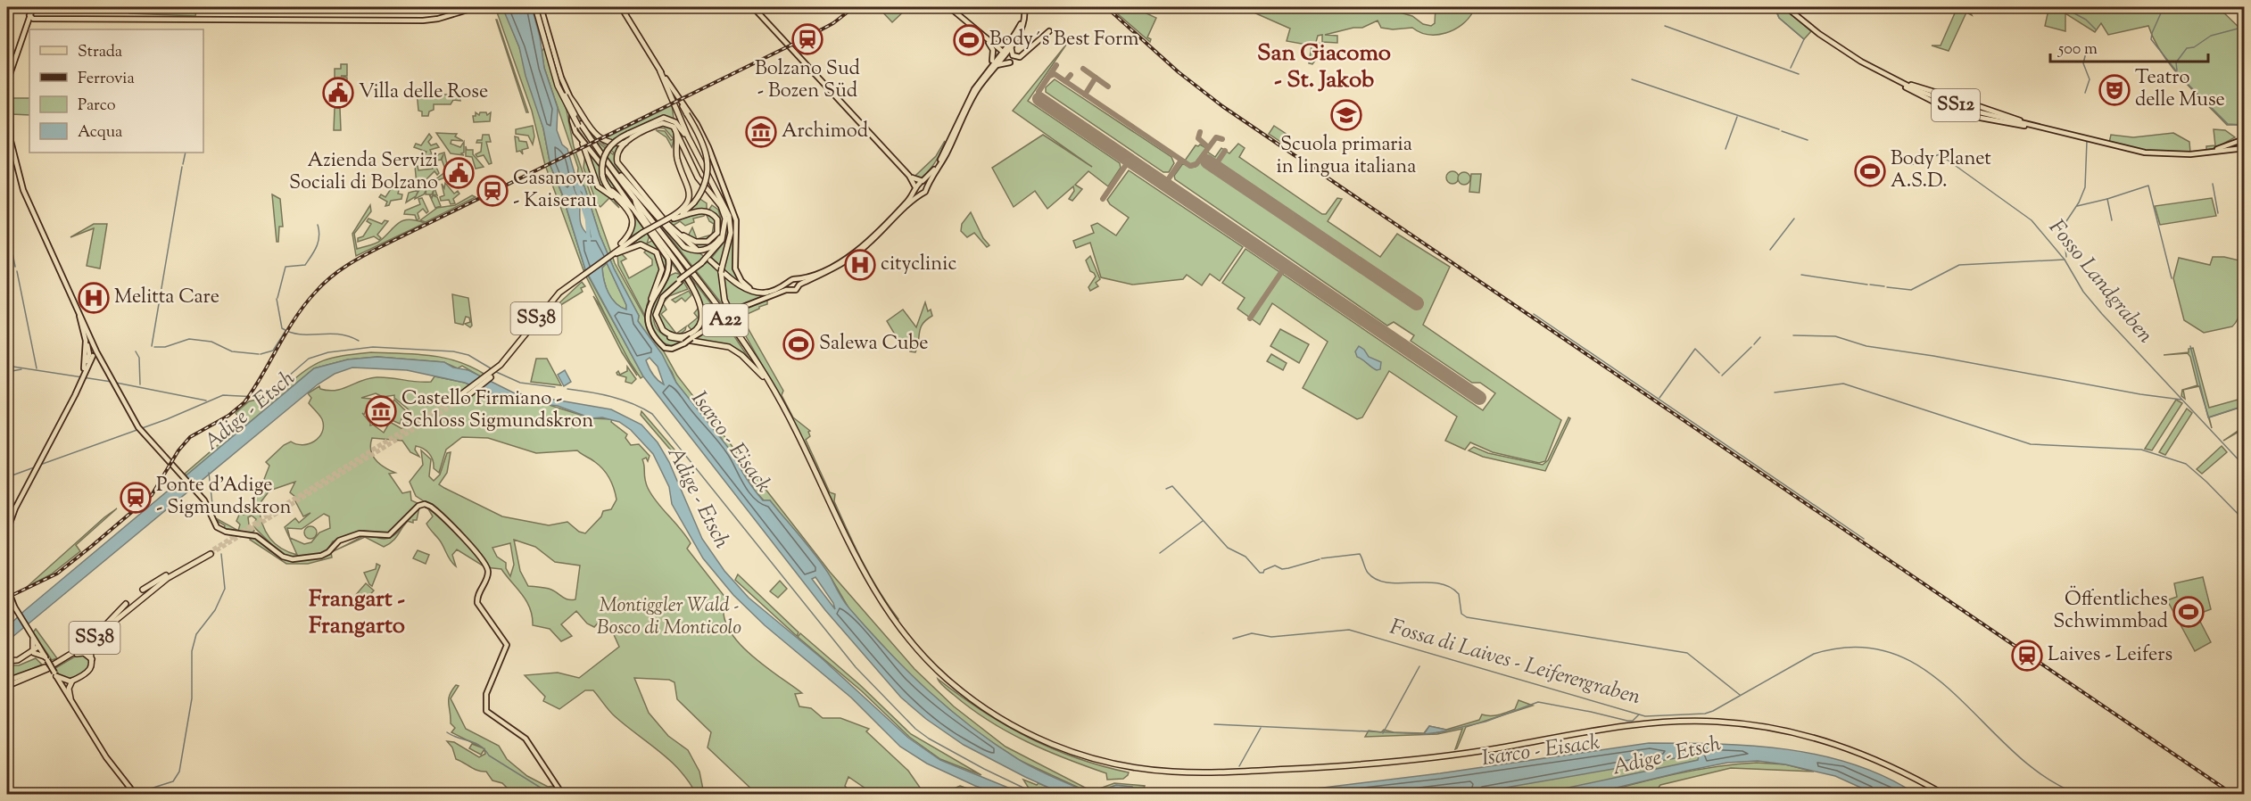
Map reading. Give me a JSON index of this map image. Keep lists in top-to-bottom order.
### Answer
{
  "streets": {
    "highway": ["SS38", "A22"],
    "main road": ["SS12"]
  },
  "districts": ["San Giacomo - St. Jakob", "Frangart - Frangarto"],
  "water": [
    "Fosso Landgraben",
    "Adige - Etsch",
    "Isarco - Eisack",
    "Fossa di Laives - Leiferergraben"
  ],
  "parks": ["Montiggler Wald - Bosco di Monticolo"],
  "places": {
    "station": [
      "Bolzano Sud - Bozen Süd",
      "Casanova - Kaiserau",
      "Ponte d'Adige - Sigmundskron",
      "Laives - Leifers"
    ],
    "sports": [
      "Body´s Best Form",
      "Body Planet A.S.D.",
      "Salewa Cube",
      "Öffentliches Schwimmbad"
    ],
    "theatre": ["Teatro delle Muse"],
    "public building": ["Villa delle Rose", "Azienda Servizi Sociali di Bolzano"],
    "school or university": ["Scuola primaria in lingua italiana"],
    "museum": ["Archimod", "Castello Firmiano - Schloss Sigmundskron"],
    "hospital": ["cityclinic", "Melitta Care"]
  },
  "legend": [
    "Strada",
    "Ferrovia",
    "Parco",
    "Acqua"
  ],
  "scale_bar": "500 m"
}
